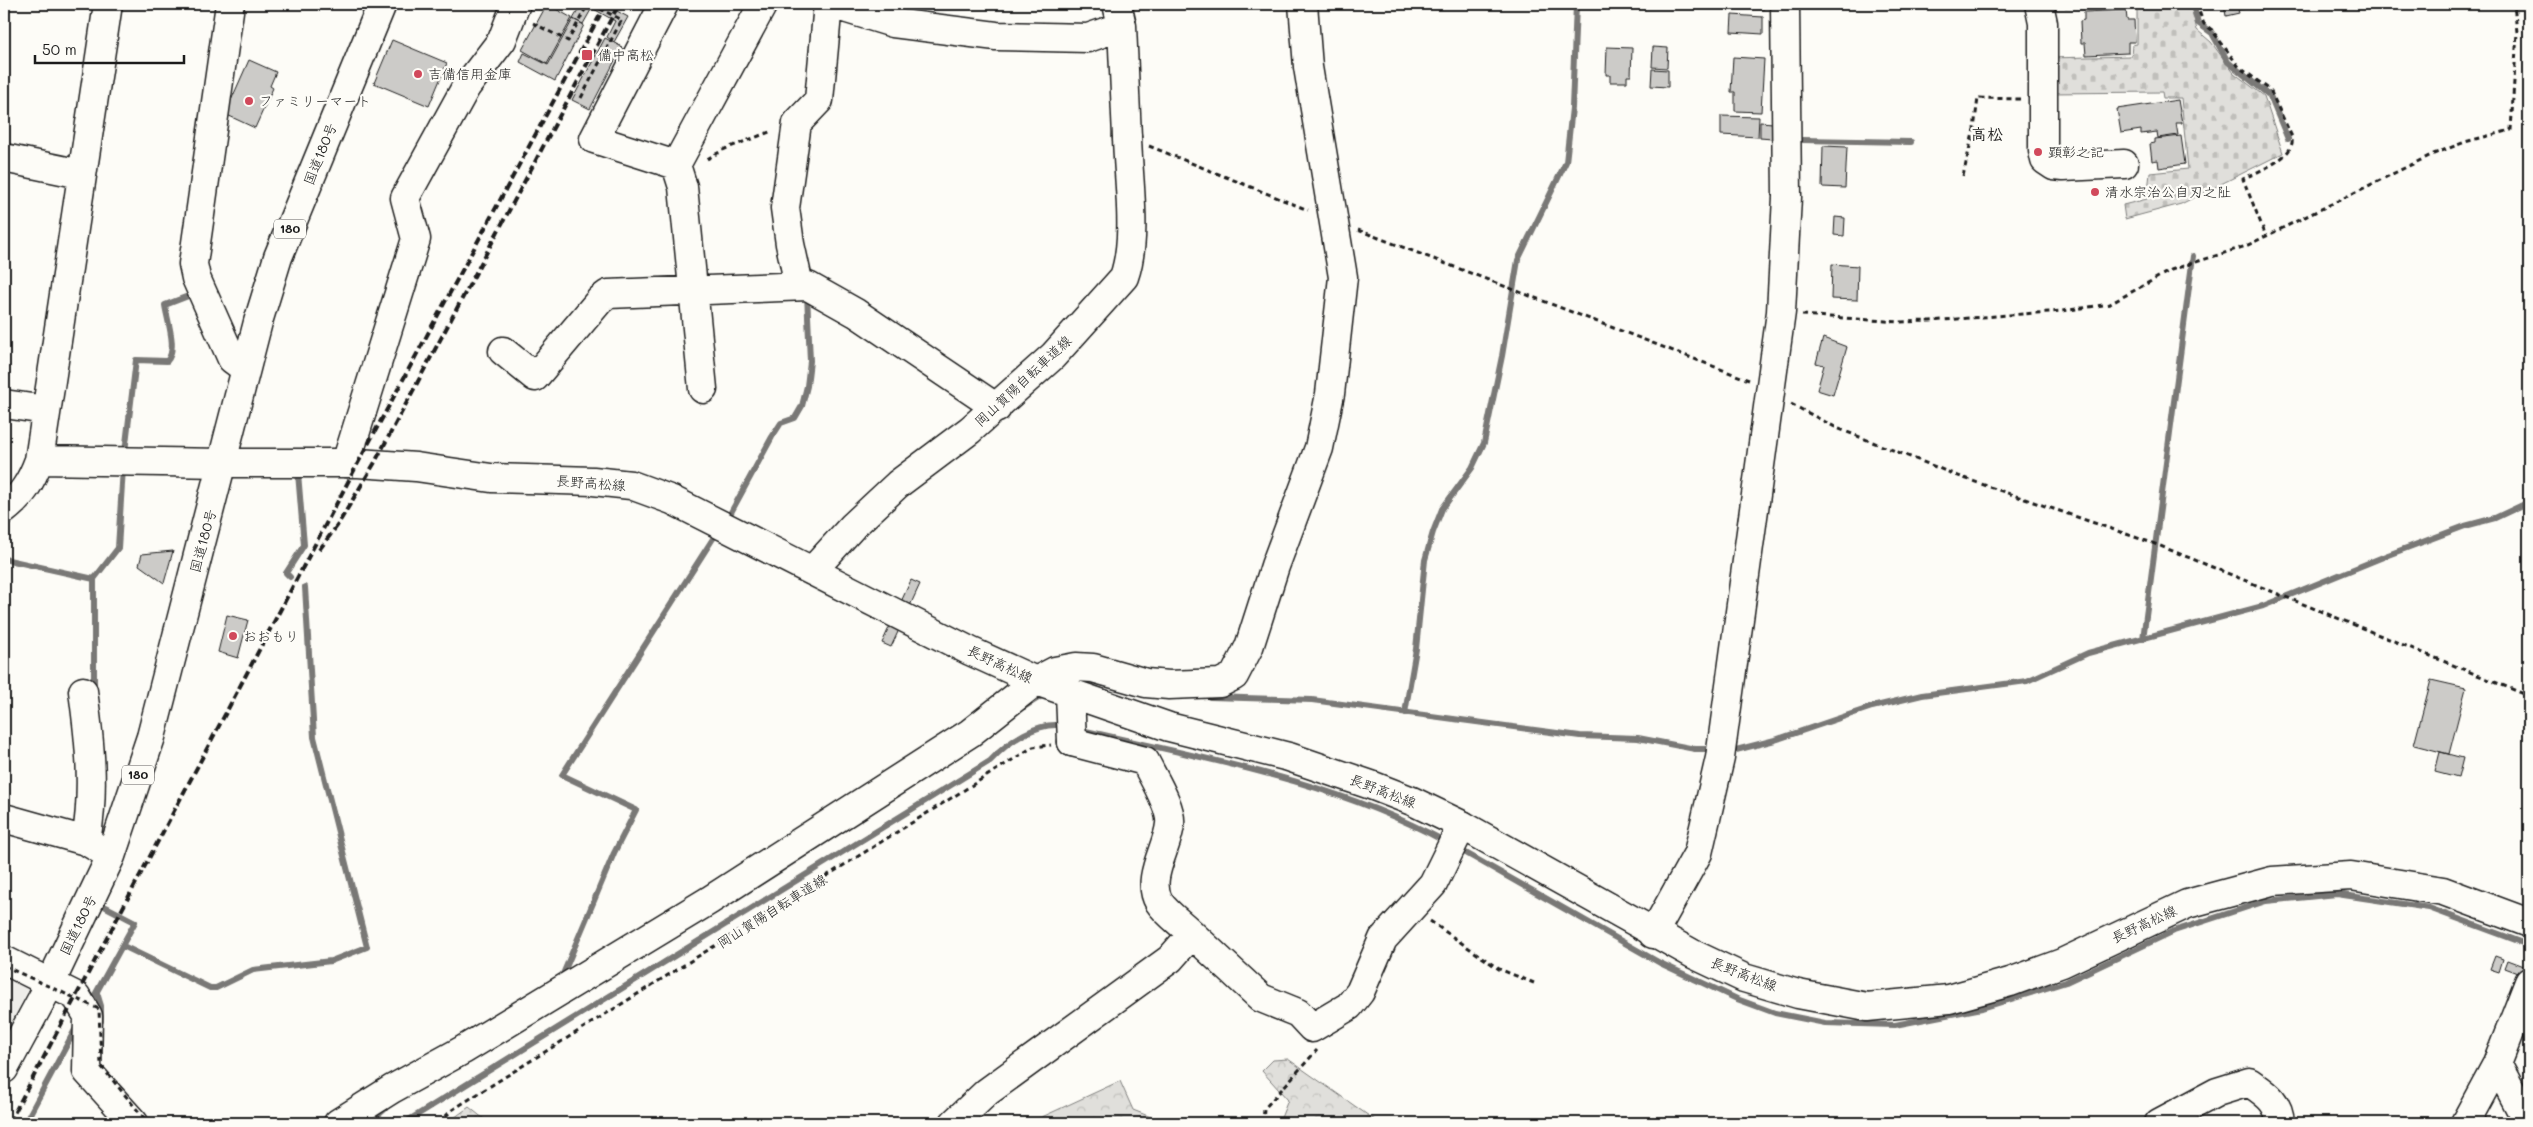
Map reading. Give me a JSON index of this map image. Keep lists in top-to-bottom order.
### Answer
{
  "streets": {
    "main road": [
      "国道180号",
      "180",
      "岡山賀陽自転車道線",
      "長野高松線"
    ]
  },
  "crossings": [
    ["国道180号", "長野高松線"],
    ["岡山賀陽自転車道線", "長野高松線"]
  ],
  "districts": ["高松"],
  "places": {
    "transit": ["備中高松"],
    "other": [
      "吉備信用金庫",
      "ファミリーマート",
      "顕彰之記",
      "清水宗治公自刃之阯",
      "おおもり"
    ]
  },
  "scale_bar": "50 m"
}
